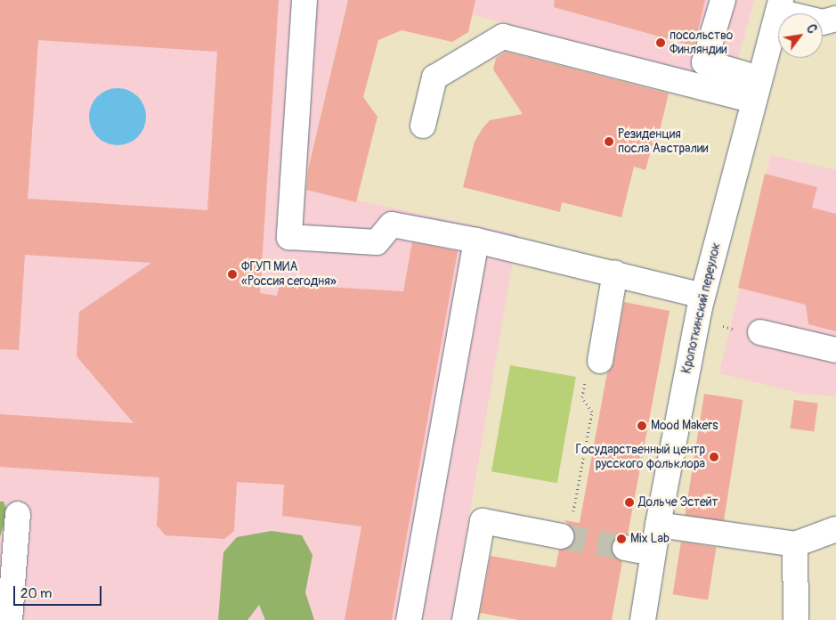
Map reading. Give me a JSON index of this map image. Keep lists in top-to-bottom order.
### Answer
{
  "streets": {
    "street": ["Кропоткинский переулок"]
  },
  "places": [
    "посольство Финляндии",
    "Резиденция посла Австралии",
    "ФГУП МИА «Россия сегодня»",
    "Mood Makers",
    "Государственный центр русского фольклора",
    "Дольче Эстейт",
    "Mix Lab"
  ],
  "scale_bar": "20 m",
  "north": "top right"
}
